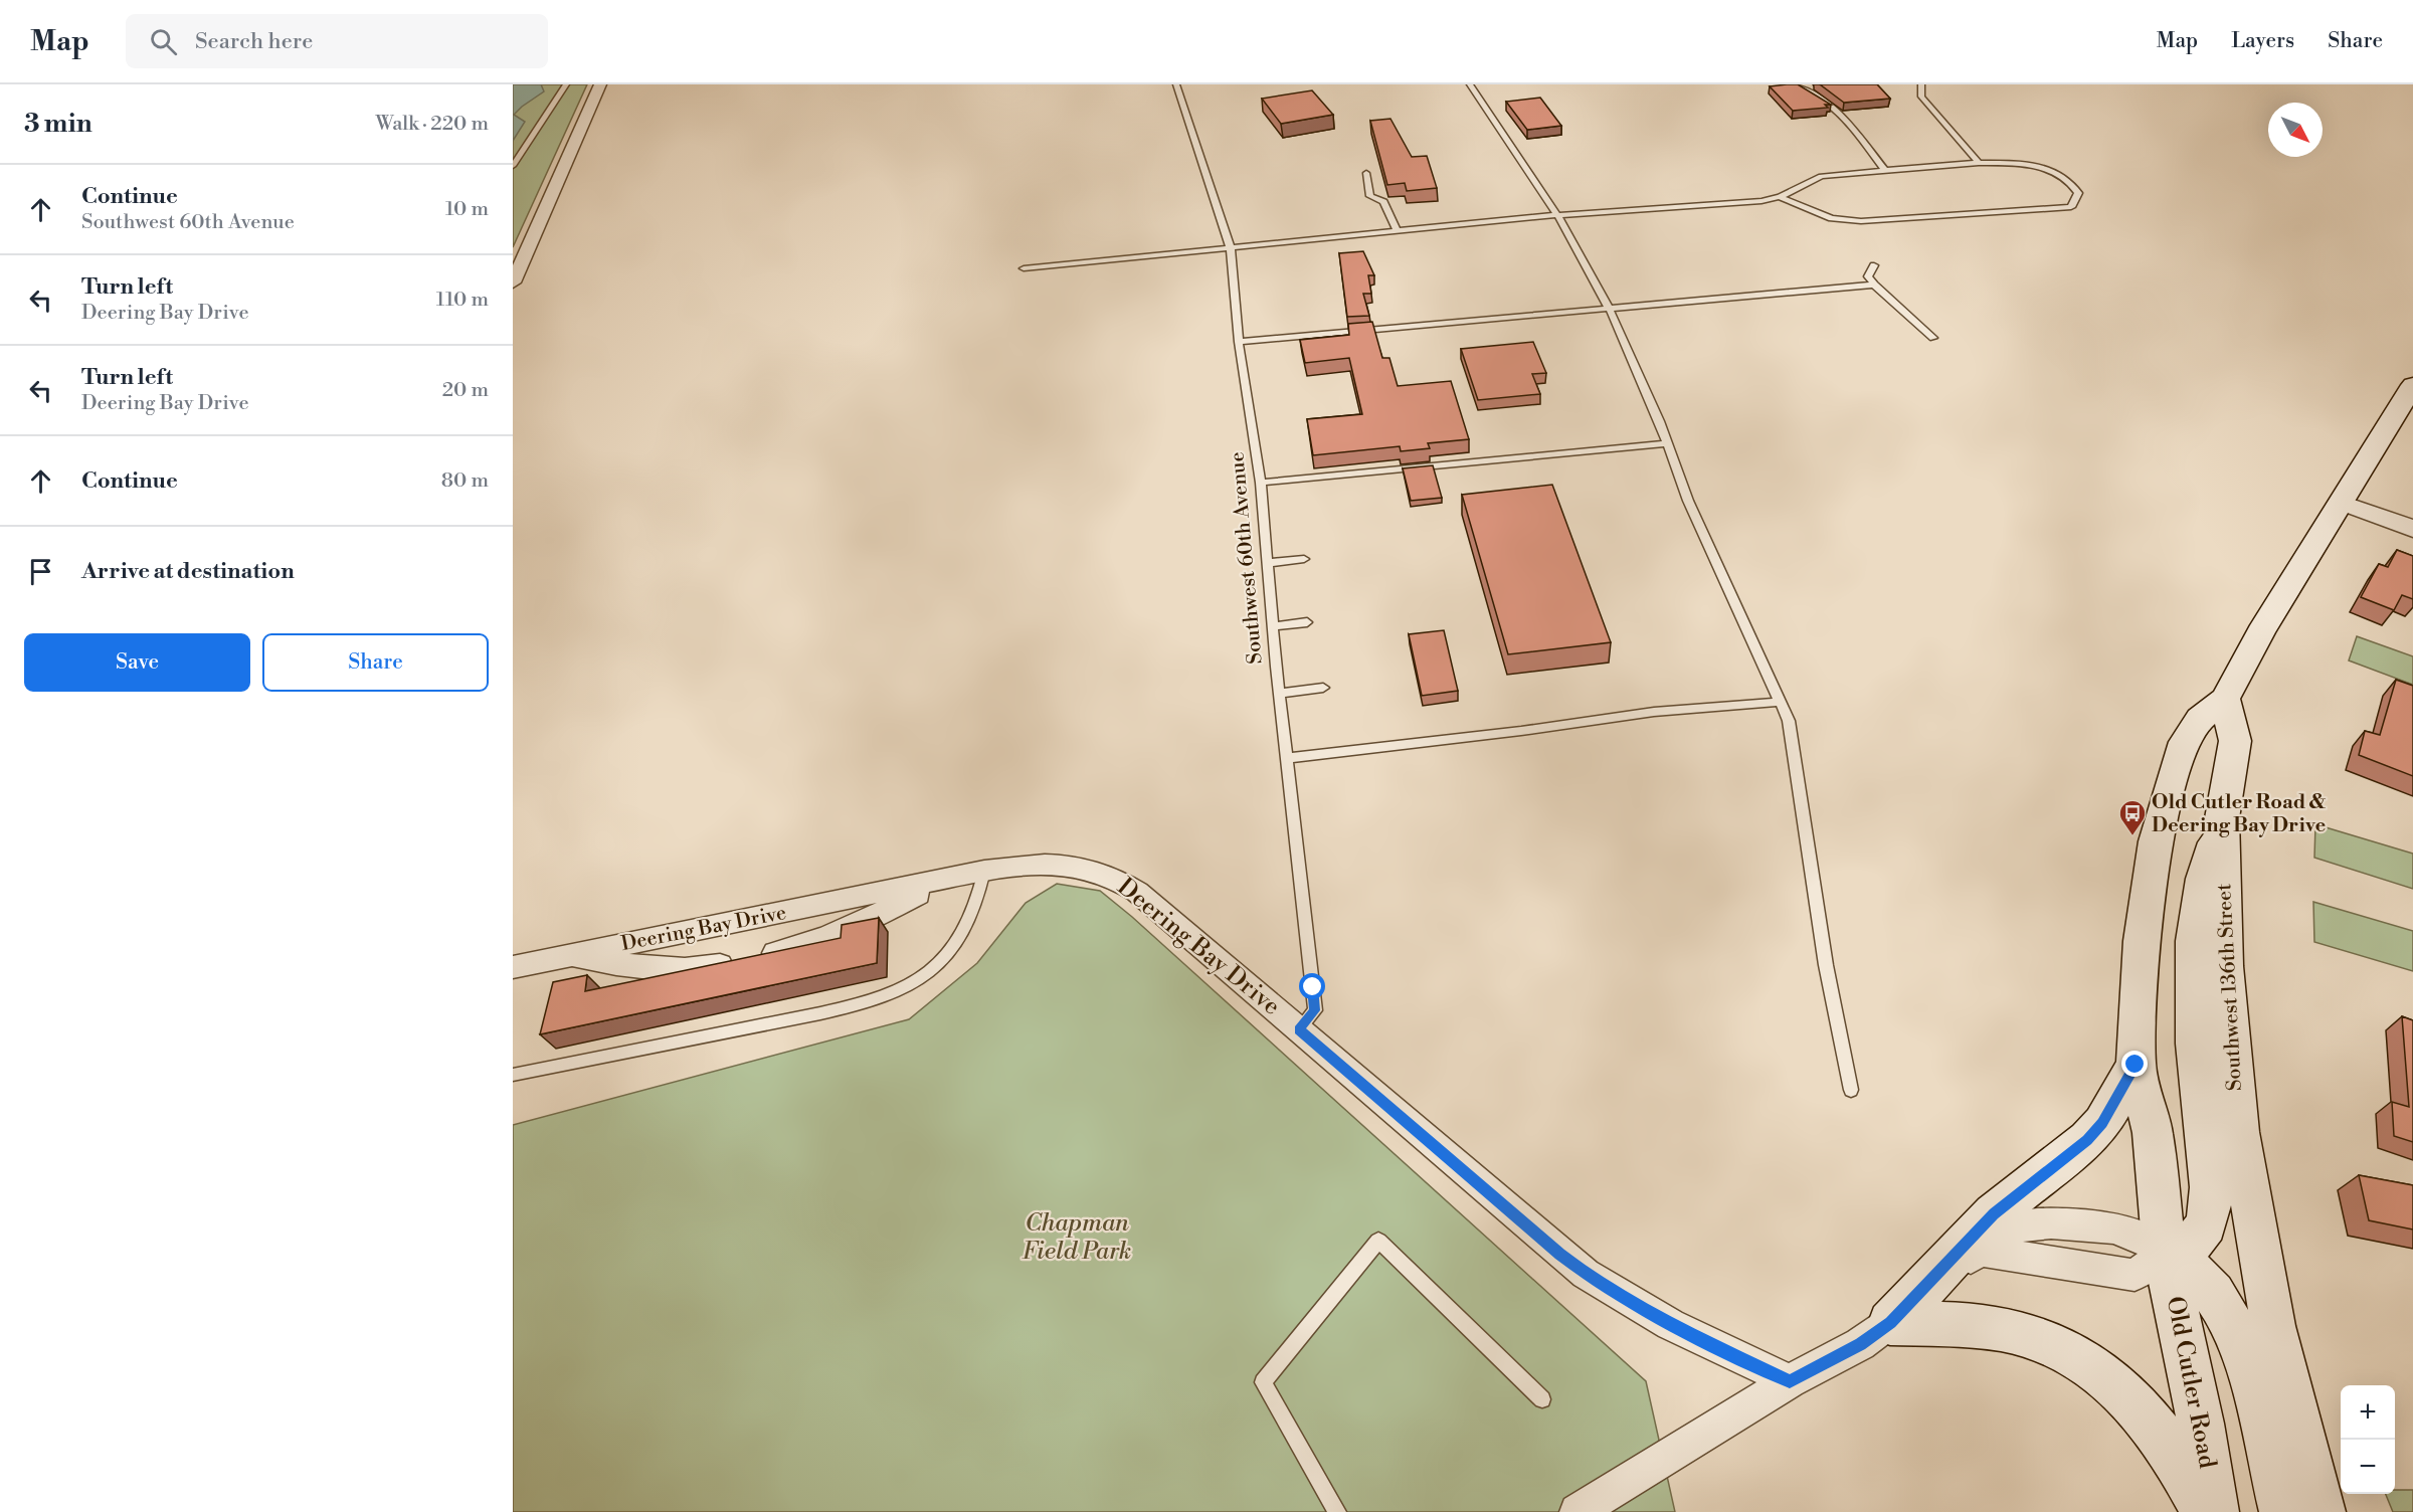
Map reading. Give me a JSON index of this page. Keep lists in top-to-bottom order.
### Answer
{
  "streets": {
    "main road": ["Southwest 136th Street", "Old Cutler Road"],
    "street": ["Deering Bay Drive"],
    "lane": ["Southwest 60th Avenue"]
  },
  "crossings": [
    ["Southwest 60th Avenue", "Deering Bay Drive"]
  ],
  "parks": ["Chapman Field Park"],
  "places": {
    "bus stop": ["Old Cutler Road & Deering Bay Drive"]
  },
  "north": "bottom right",
  "page": {
    "header": "Map",
    "search": "Search here",
    "nav": ["Map", "Layers", "Share"],
    "heading": ["3 min", "Walk · 220 m"],
    "list": [
      ["Continue", "Southwest 60th Avenue", "10 m"],
      ["Turn left", "Deering Bay Drive", "110 m"],
      ["Turn left", "Deering Bay Drive", "20 m"],
      ["Continue", "80 m"],
      "Arrive at destination"
    ],
    "buttons": ["Save", "Share"],
    "map_buttons": ["+", "−"]
  }
}
